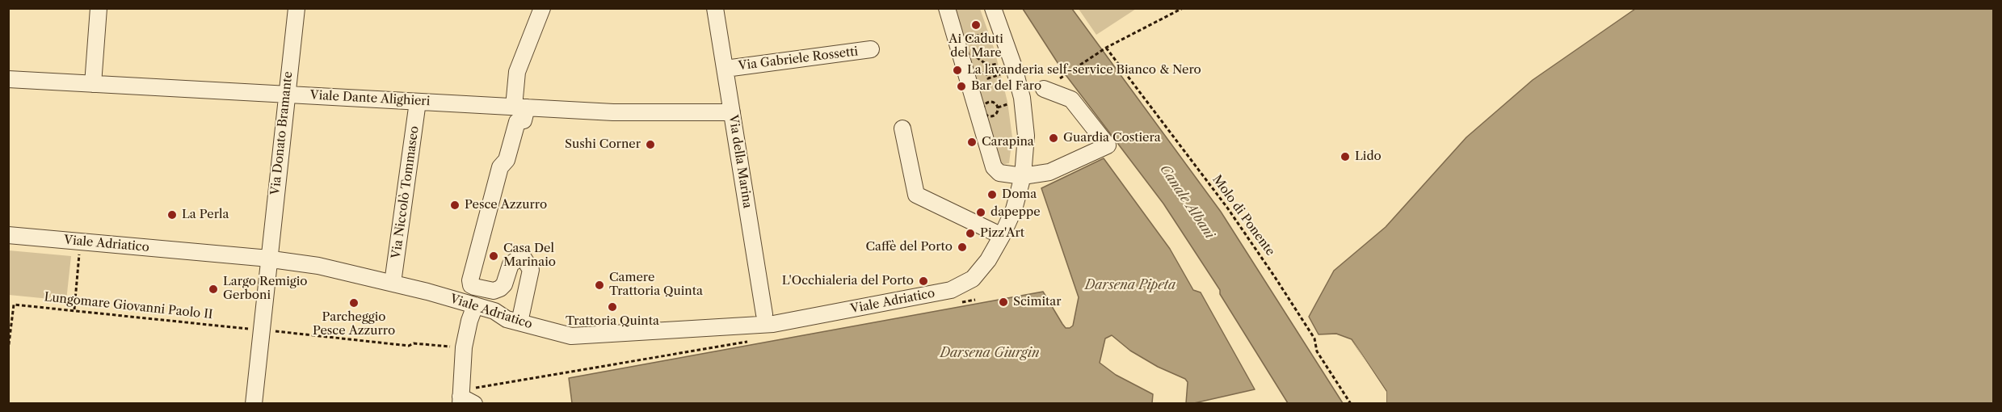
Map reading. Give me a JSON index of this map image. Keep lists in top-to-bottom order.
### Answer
{
  "streets": {
    "street": [
      "Via Gabriele Rossetti",
      "Viale Dante Alighieri",
      "Via Donato Bramante",
      "Via della Marina",
      "Via Niccolò Tommaseo",
      "Viale Adriatico"
    ],
    "path": ["Molo di Ponente", "Lungomare Giovanni Paolo II"]
  },
  "crossings": [
    ["Via Gabriele Rossetti", "Via della Marina"],
    ["Viale Dante Alighieri", "Via Donato Bramante"],
    ["Viale Dante Alighieri", "Via della Marina"],
    ["Viale Dante Alighieri", "Via Niccolò Tommaseo"],
    ["Via Donato Bramante", "Viale Adriatico"],
    ["Via Donato Bramante", "Lungomare Giovanni Paolo II"],
    ["Via Niccolò Tommaseo", "Viale Adriatico"]
  ],
  "water": ["Canale Albani", "Darsena Pipeta", "Darsena Giurgin"],
  "places": [
    "Ai Caduti del Mare",
    "La lavanderia self-service Bianco & Nero",
    "Bar del Faro",
    "Guardia Costiera",
    "Carapina",
    "Sushi Corner",
    "Lido",
    "Doma",
    "Pesce Azzurro",
    "dapeppe",
    "La Perla",
    "Pizz'Art",
    "Caffè del Porto",
    "Casa Del Marinaio",
    "L'Occhialeria del Porto",
    "Camere Trattoria Quinta",
    "Largo Remigio Gerboni",
    "Scimitar",
    "Parcheggio Pesce Azzurro",
    "Trattoria Quinta"
  ]
}
